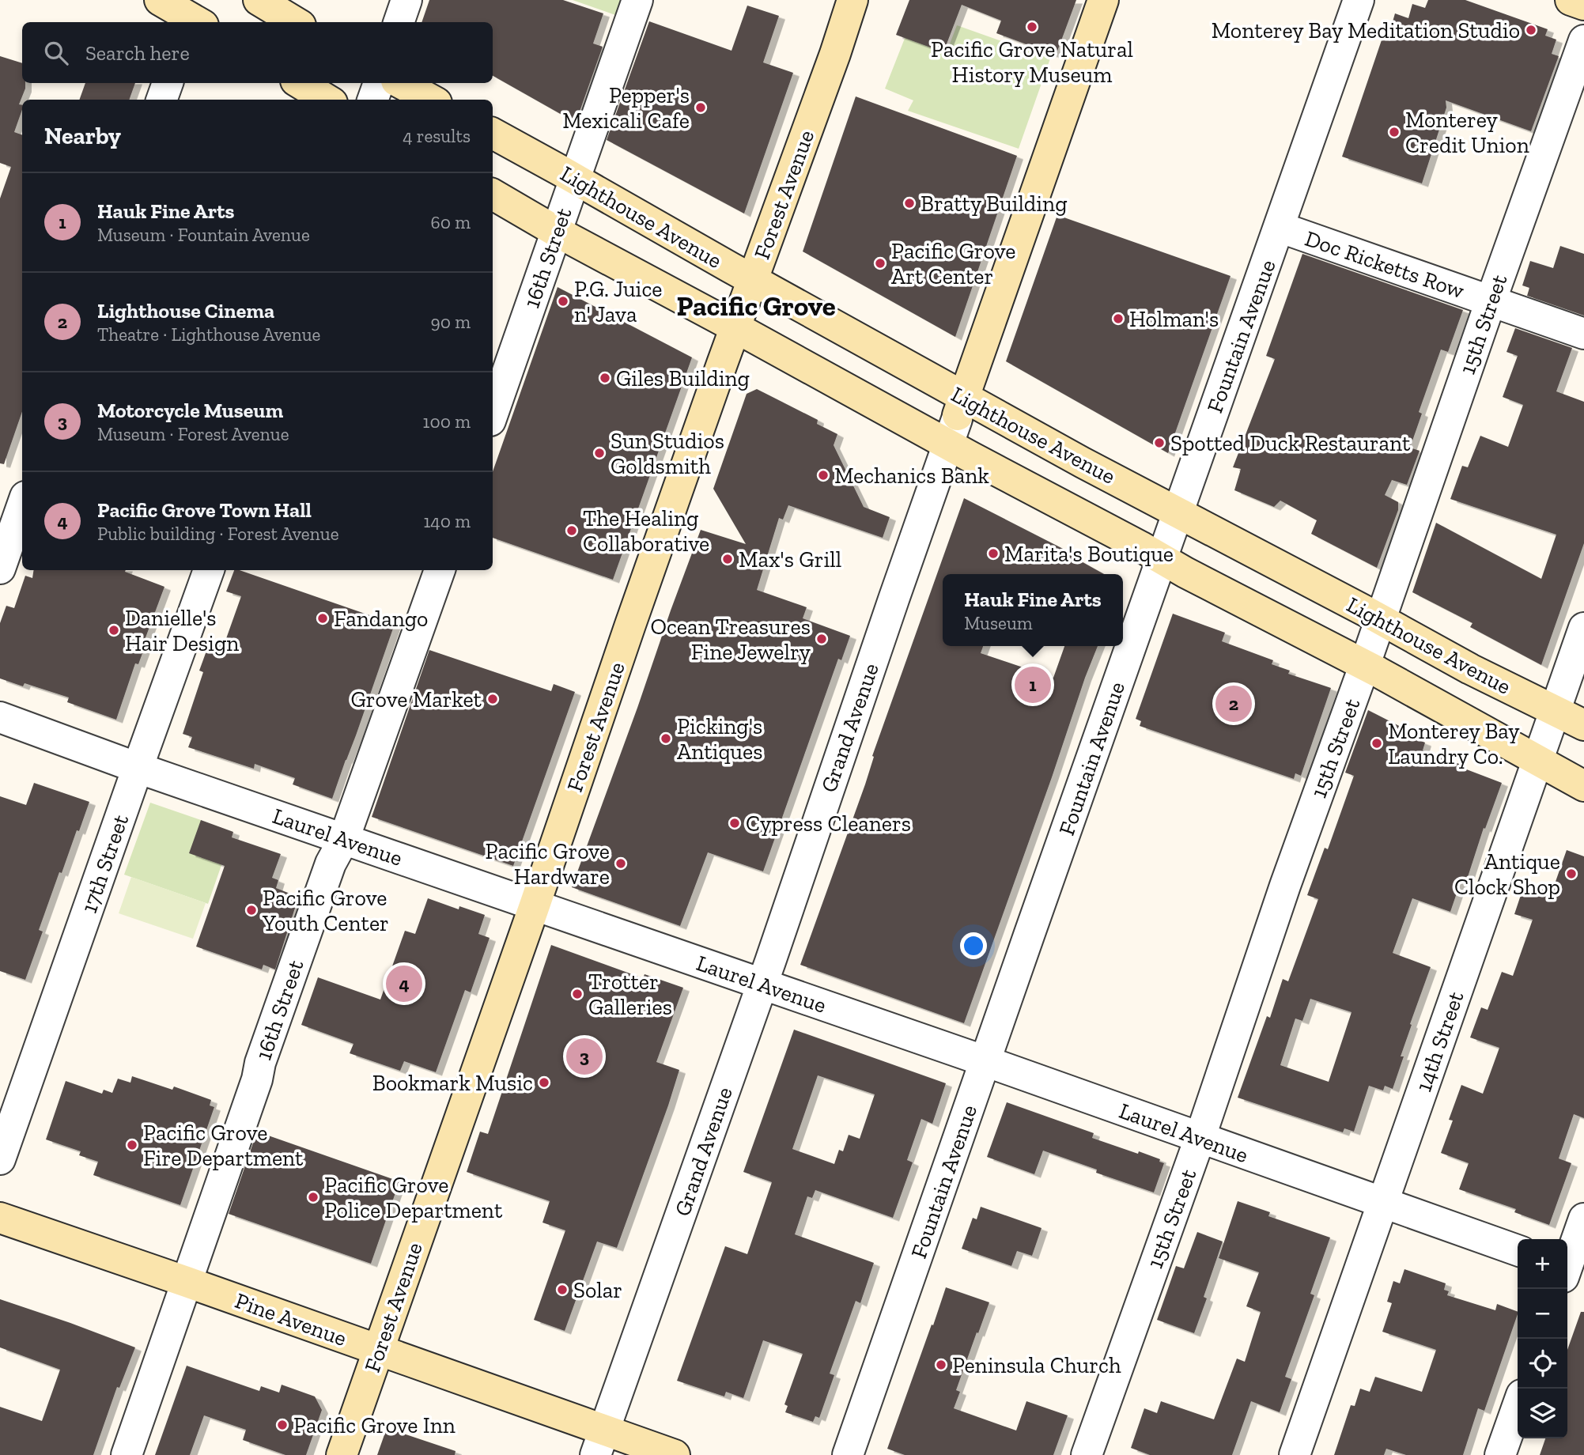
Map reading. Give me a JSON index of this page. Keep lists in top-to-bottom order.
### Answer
{
  "streets": {
    "main road": [
      "Forest Avenue",
      "Lighthouse Avenue",
      "Grand Avenue",
      "Pine Avenue"
    ],
    "street": [
      "16th Street",
      "Doc Ricketts Row",
      "15th Street",
      "Fountain Avenue",
      "Laurel Avenue",
      "17th Street",
      "14th Street"
    ]
  },
  "crossings": [
    ["Forest Avenue", "Lighthouse Avenue"],
    ["Forest Avenue", "Laurel Avenue"],
    ["Forest Avenue", "Pine Avenue"],
    ["Lighthouse Avenue", "16th Street"],
    ["Lighthouse Avenue", "15th Street"],
    ["Lighthouse Avenue", "Fountain Avenue"],
    ["Lighthouse Avenue", "Grand Avenue"],
    ["Lighthouse Avenue", "14th Street"],
    ["16th Street", "Laurel Avenue"],
    ["16th Street", "Pine Avenue"],
    ["Doc Ricketts Row", "15th Street"],
    ["Doc Ricketts Row", "Fountain Avenue"],
    ["15th Street", "Laurel Avenue"],
    ["Fountain Avenue", "Laurel Avenue"],
    ["Grand Avenue", "Laurel Avenue"],
    ["Grand Avenue", "Pine Avenue"],
    ["Laurel Avenue", "17th Street"],
    ["Laurel Avenue", "14th Street"]
  ],
  "districts": ["Pacific Grove"],
  "places": [
    "Pacific Grove Natural History Museum",
    "Monterey Bay Meditation Studio",
    "Pepper's Mexicali Cafe",
    "Monterey Credit Union",
    "Bratty Building",
    "Pacific Grove Art Center",
    "P.G. Juice n' Java",
    "Holman's",
    "Giles Building",
    "Spotted Duck Restaurant",
    "Sun Studios Goldsmith",
    "Mechanics Bank",
    "The Healing Collaborative",
    "Marita's Boutique",
    "Max's Grill",
    "Fandango",
    "Danielle's Hair Design",
    "Ocean Treasures Fine Jewelry",
    "Grove Market",
    "Picking's Antiques",
    "Monterey Bay Laundry Co.",
    "Cypress Cleaners",
    "Pacific Grove Hardware",
    "Antique Clock Shop",
    "Pacific Grove Youth Center",
    "Trotter Galleries",
    "Bookmark Music",
    "Pacific Grove Fire Department",
    "Pacific Grove Police Department",
    "Solar",
    "Peninsula Church",
    "Pacific Grove Inn"
  ],
  "page": {
    "search": "Search here",
    "heading": ["Nearby", "4 results"],
    "list": [
      {
        "mark": "1",
        "name": "Hauk Fine Arts",
        "note": "Museum · Fountain Avenue",
        "value": "60 m"
      },
      {
        "mark": "2",
        "name": "Lighthouse Cinema",
        "note": "Theatre · Lighthouse Avenue",
        "value": "90 m"
      },
      {
        "mark": "3",
        "name": "Motorcycle Museum",
        "note": "Museum · Forest Avenue",
        "value": "100 m"
      },
      {
        "mark": "4",
        "name": "Pacific Grove Town Hall",
        "note": "Public building · Forest Avenue",
        "value": "140 m"
      }
    ],
    "popup": ["Hauk Fine Arts", "Museum"],
    "pins": [
      "1",
      "2",
      "4",
      "3"
    ],
    "map_buttons": ["+", "−"]
  }
}
